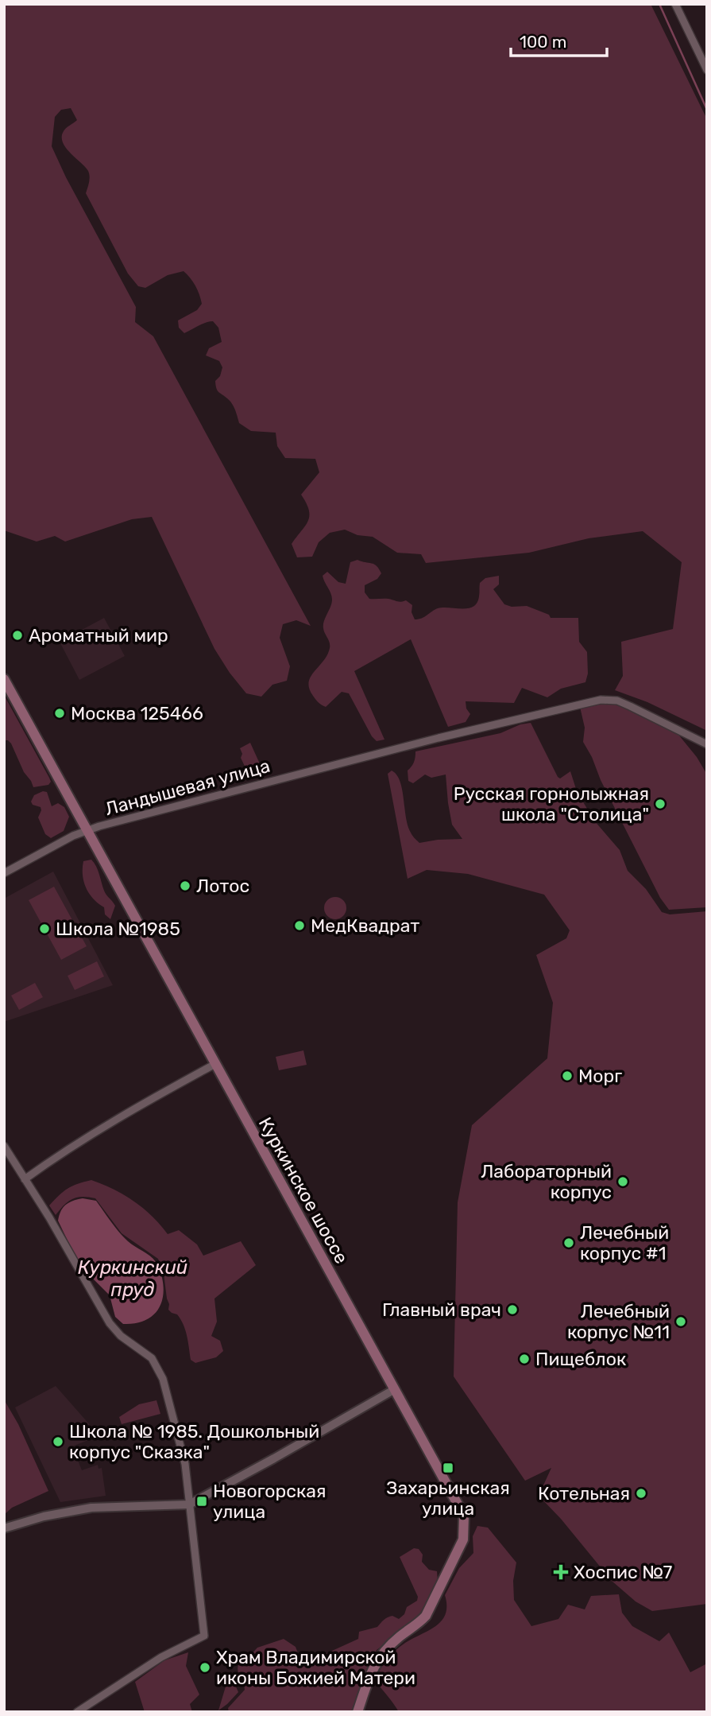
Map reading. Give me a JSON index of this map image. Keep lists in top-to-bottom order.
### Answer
{
  "streets": {
    "main road": ["Куркинское шоссе"],
    "street": ["Ландышевая улица"]
  },
  "crossings": [
    ["Ландышевая улица", "Куркинское шоссе"]
  ],
  "water": ["Куркинский пруд"],
  "places": {
    "other": [
      "Ароматный мир",
      "Москва 125466",
      "Русская горнолыжная школа \"Столица\"",
      "Лотос",
      "МедКвадрат",
      "Школа №1985",
      "Морг",
      "Лабораторный корпус",
      "Лечебный корпус #1",
      "Главный врач",
      "Лечебный корпус №11",
      "Пищеблок",
      "Школа № 1985. Дошкольный корпус \"Сказка\"",
      "Котельная",
      "Храм Владимирской иконы Божией Матери"
    ],
    "transit": ["Захарьинская улица", "Новогорская улица"],
    "health": ["Хоспис №7"]
  },
  "scale_bar": "100 m"
}
